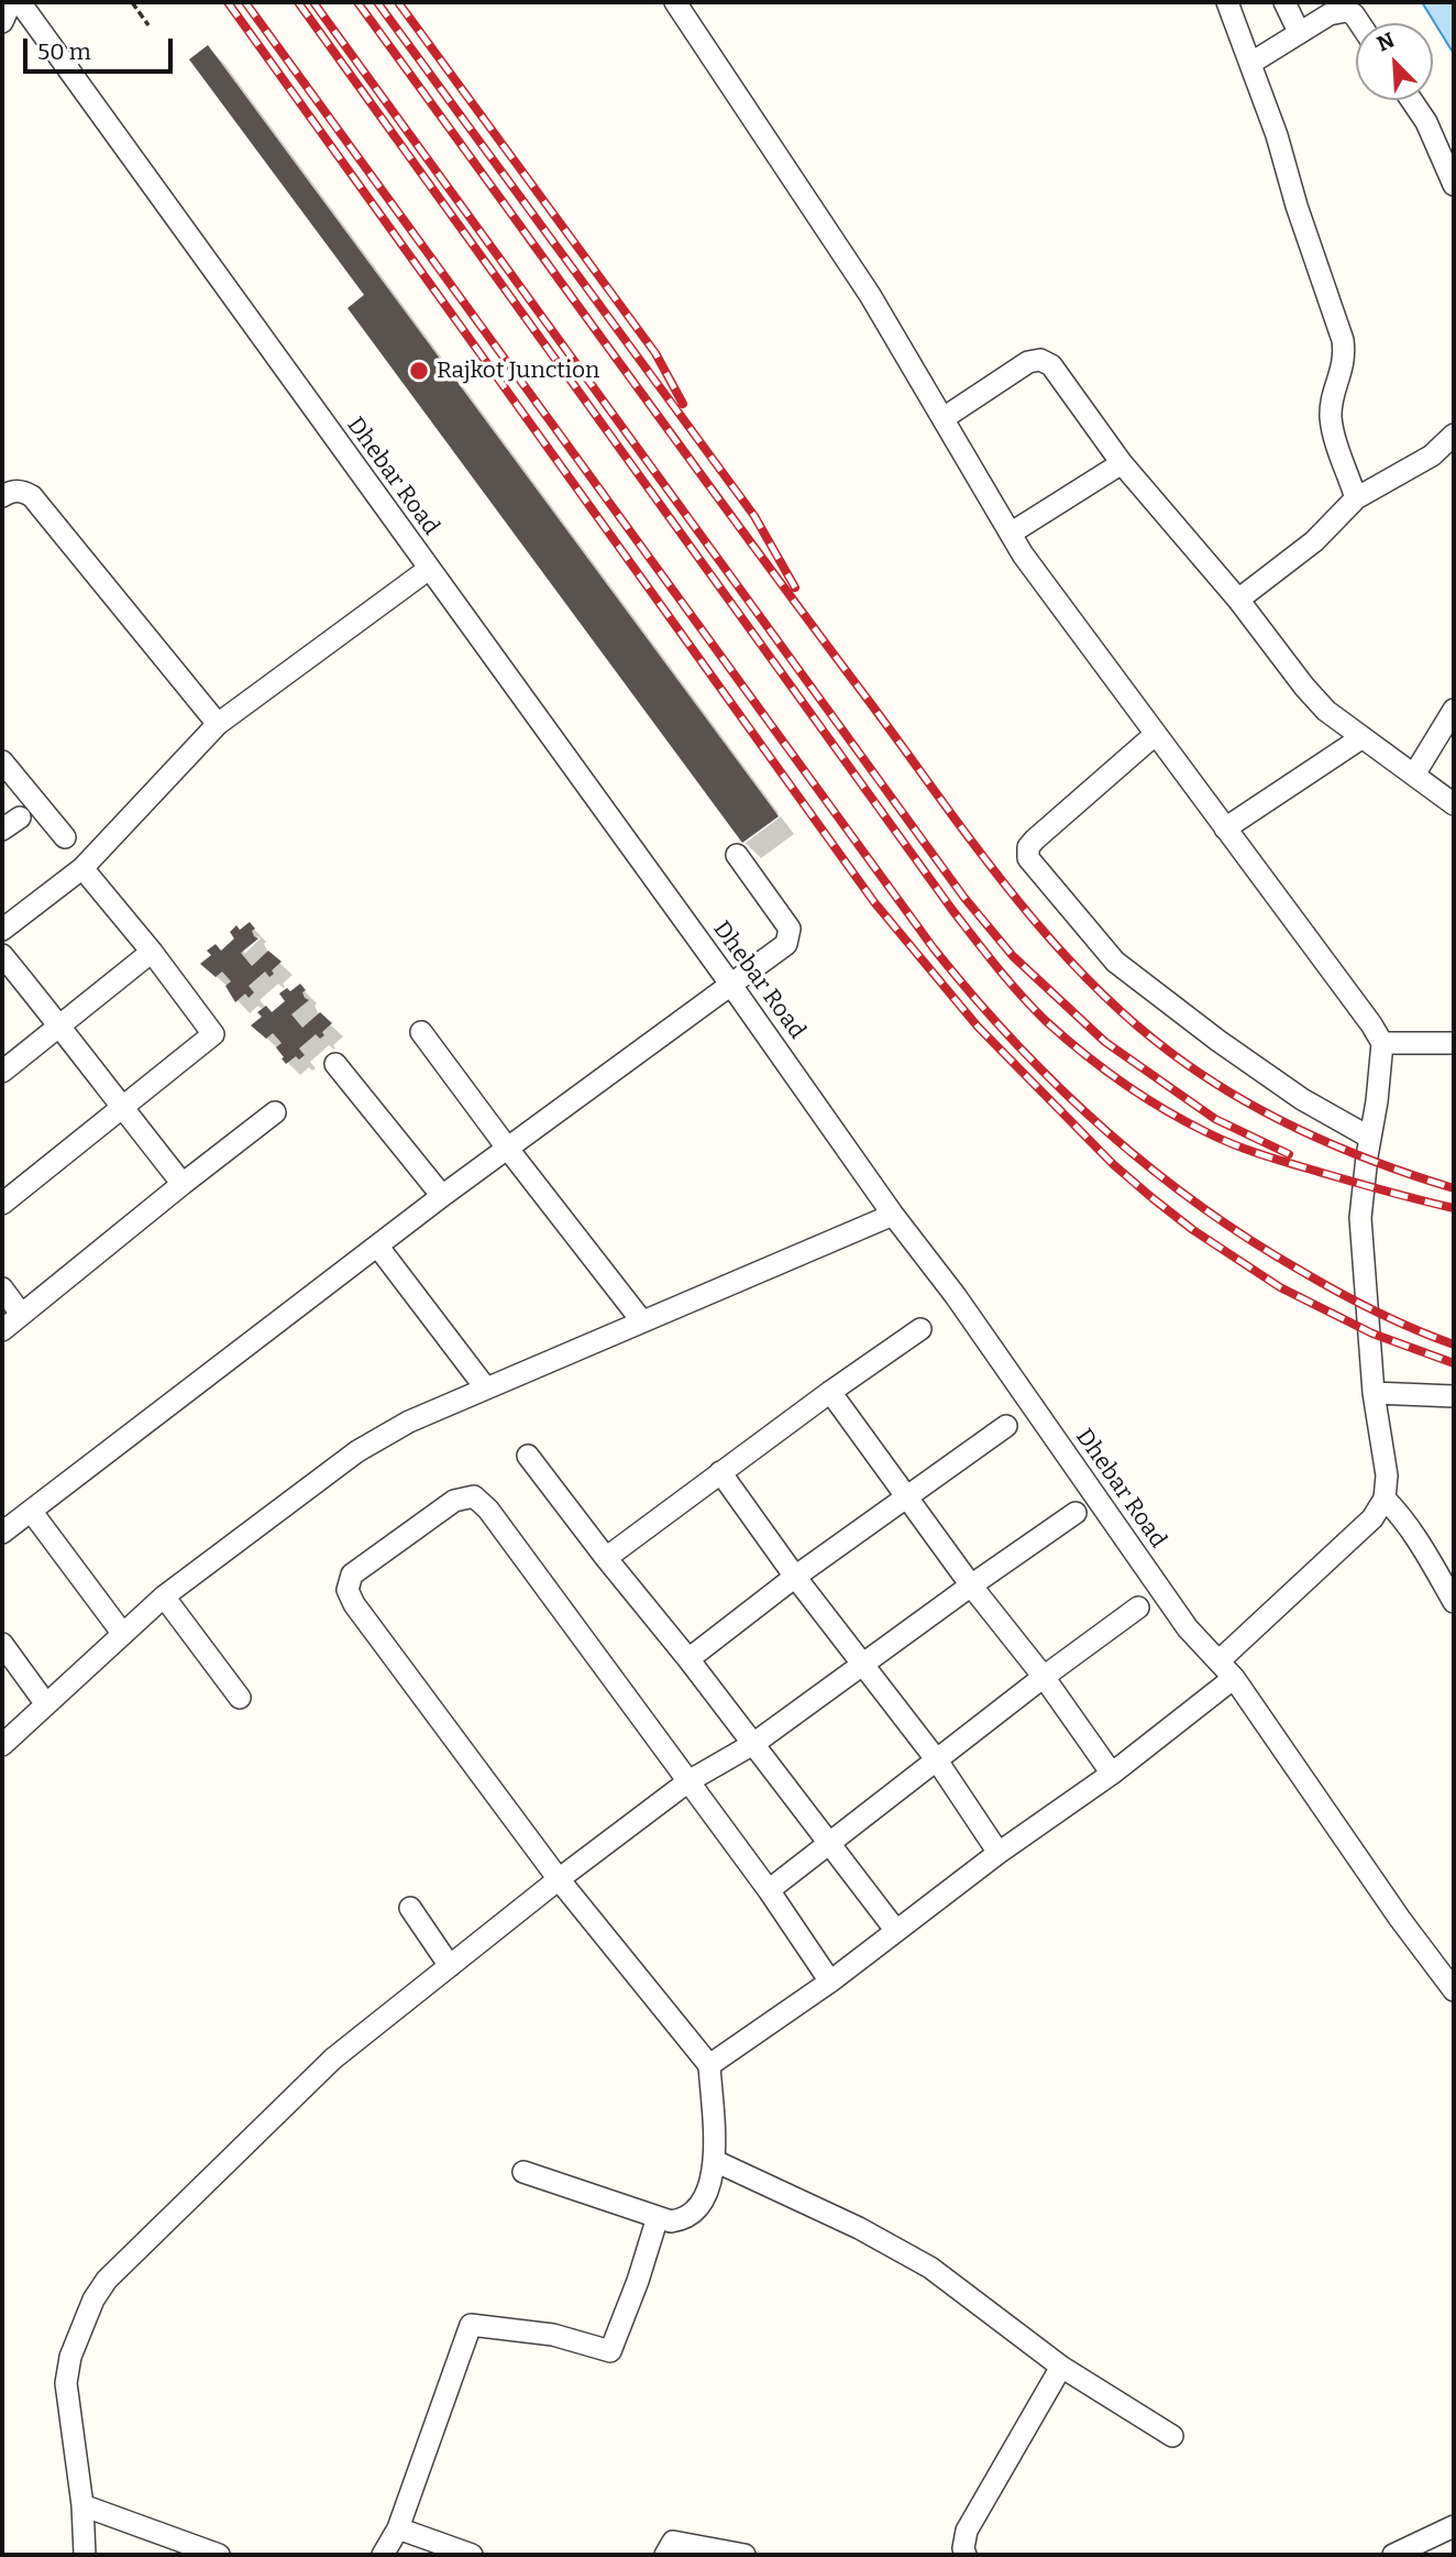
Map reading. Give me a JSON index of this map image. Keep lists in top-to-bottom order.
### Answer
{
  "streets": {
    "street": ["Dhebar Road"]
  },
  "places": ["Rajkot Junction"],
  "scale_bar": "50 m",
  "north": "top left"
}
